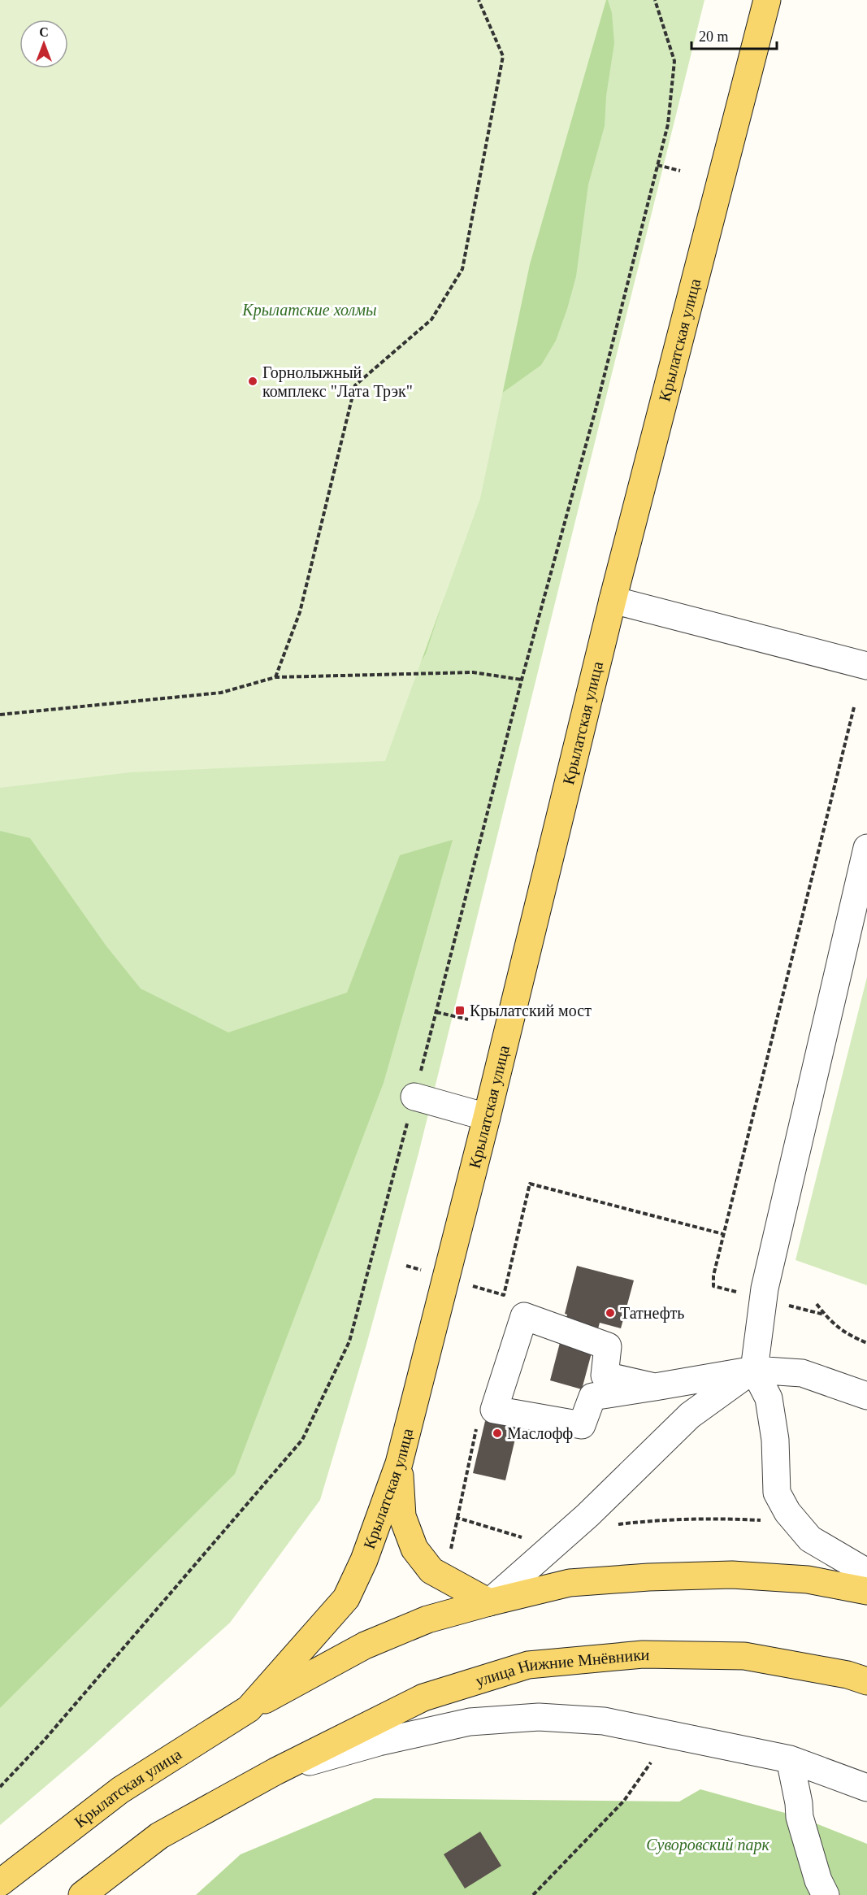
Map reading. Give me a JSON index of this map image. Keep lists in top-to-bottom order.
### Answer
{
  "streets": {
    "main road": ["Крылатская улица", "улица Нижние Мнёвники"]
  },
  "parks": ["Крылатские холмы", "Суворовский парк"],
  "places": {
    "other": ["Горнолыжный комплекс \"Лата Трэк\"", "Татнефть", "Маслофф"],
    "transit": ["Крылатский мост"]
  },
  "scale_bar": "20 m",
  "north": "top"
}
